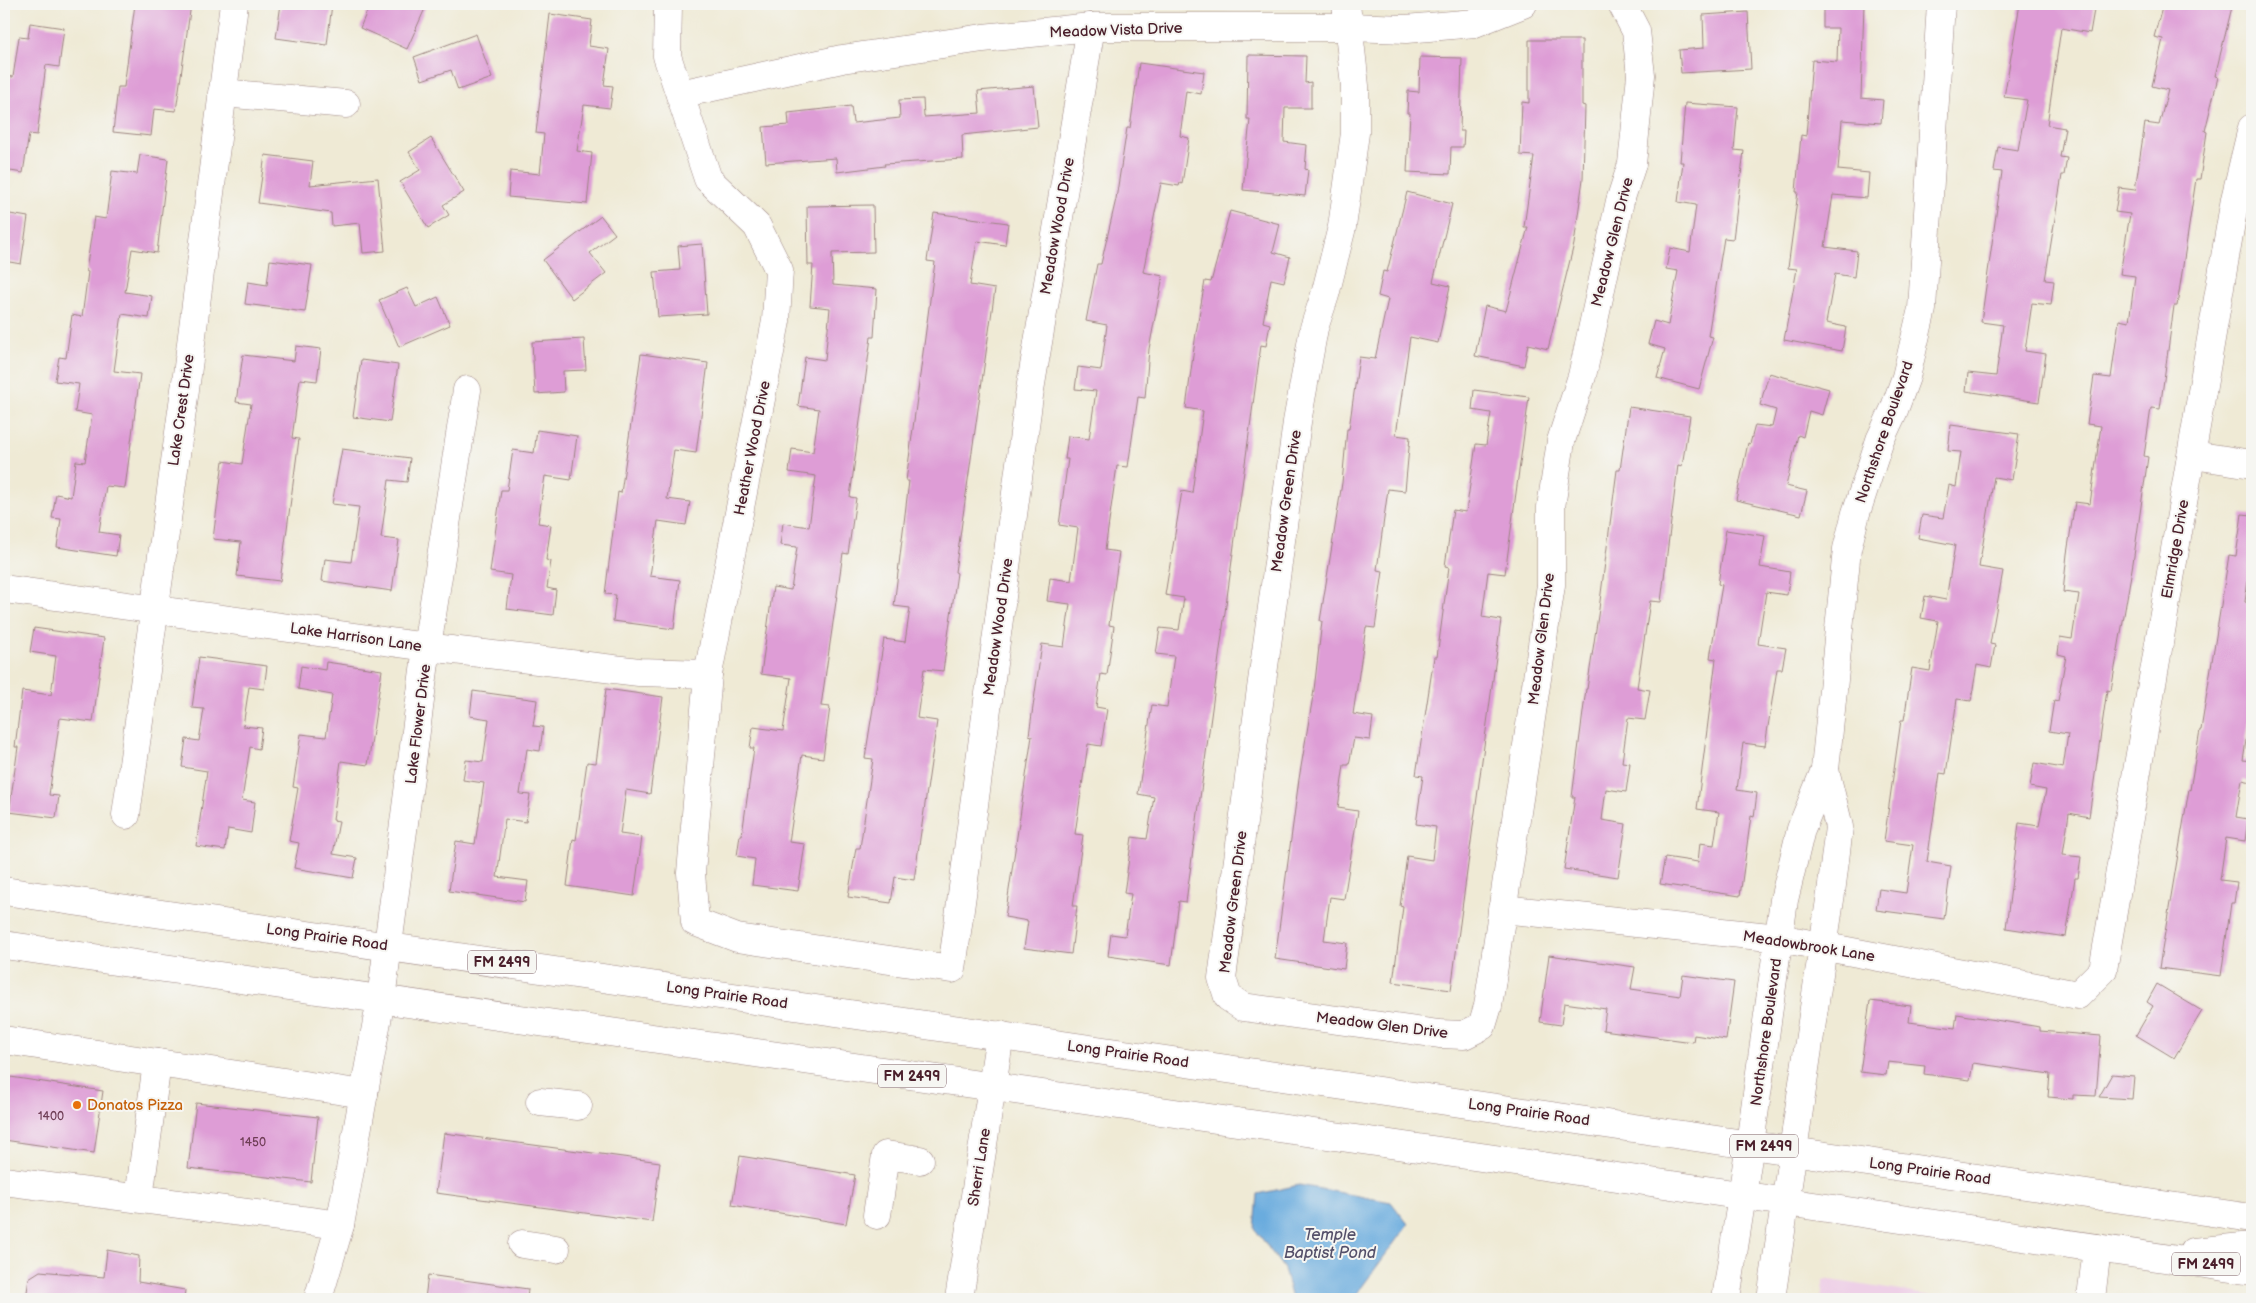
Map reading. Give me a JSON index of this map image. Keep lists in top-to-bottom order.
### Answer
{
  "streets": {
    "street": [
      "Meadow Vista Drive",
      "Meadow Wood Drive",
      "Meadow Glen Drive",
      "Lake Crest Drive",
      "Northshore Boulevard",
      "Heather Wood Drive",
      "Meadow Green Drive",
      "Elmridge Drive",
      "Lake Harrison Lane",
      "Lake Flower Drive",
      "Long Prairie Road",
      "Meadowbrook Lane",
      "FM 2499",
      "Sherri Lane"
    ]
  },
  "crossings": [
    ["Meadow Vista Drive", "Meadow Wood Drive"],
    ["Meadow Vista Drive", "Heather Wood Drive"],
    ["Meadow Vista Drive", "Meadow Green Drive"],
    ["Meadow Wood Drive", "Heather Wood Drive"],
    ["Meadow Glen Drive", "Meadow Green Drive"],
    ["Meadow Glen Drive", "Meadowbrook Lane"],
    ["Lake Crest Drive", "Lake Harrison Lane"],
    ["Northshore Boulevard", "Long Prairie Road"],
    ["Northshore Boulevard", "Meadowbrook Lane"],
    ["Northshore Boulevard", "FM 2499"],
    ["Heather Wood Drive", "Lake Harrison Lane"],
    ["Elmridge Drive", "Meadowbrook Lane"],
    ["Lake Harrison Lane", "Lake Flower Drive"],
    ["Lake Flower Drive", "Long Prairie Road"],
    ["Lake Flower Drive", "FM 2499"],
    ["Long Prairie Road", "Sherri Lane"],
    ["FM 2499", "Sherri Lane"]
  ],
  "water": ["Temple Baptist Pond"],
  "places": ["Donatos Pizza"],
  "house_numbers": ["1400", "1450"]
}
